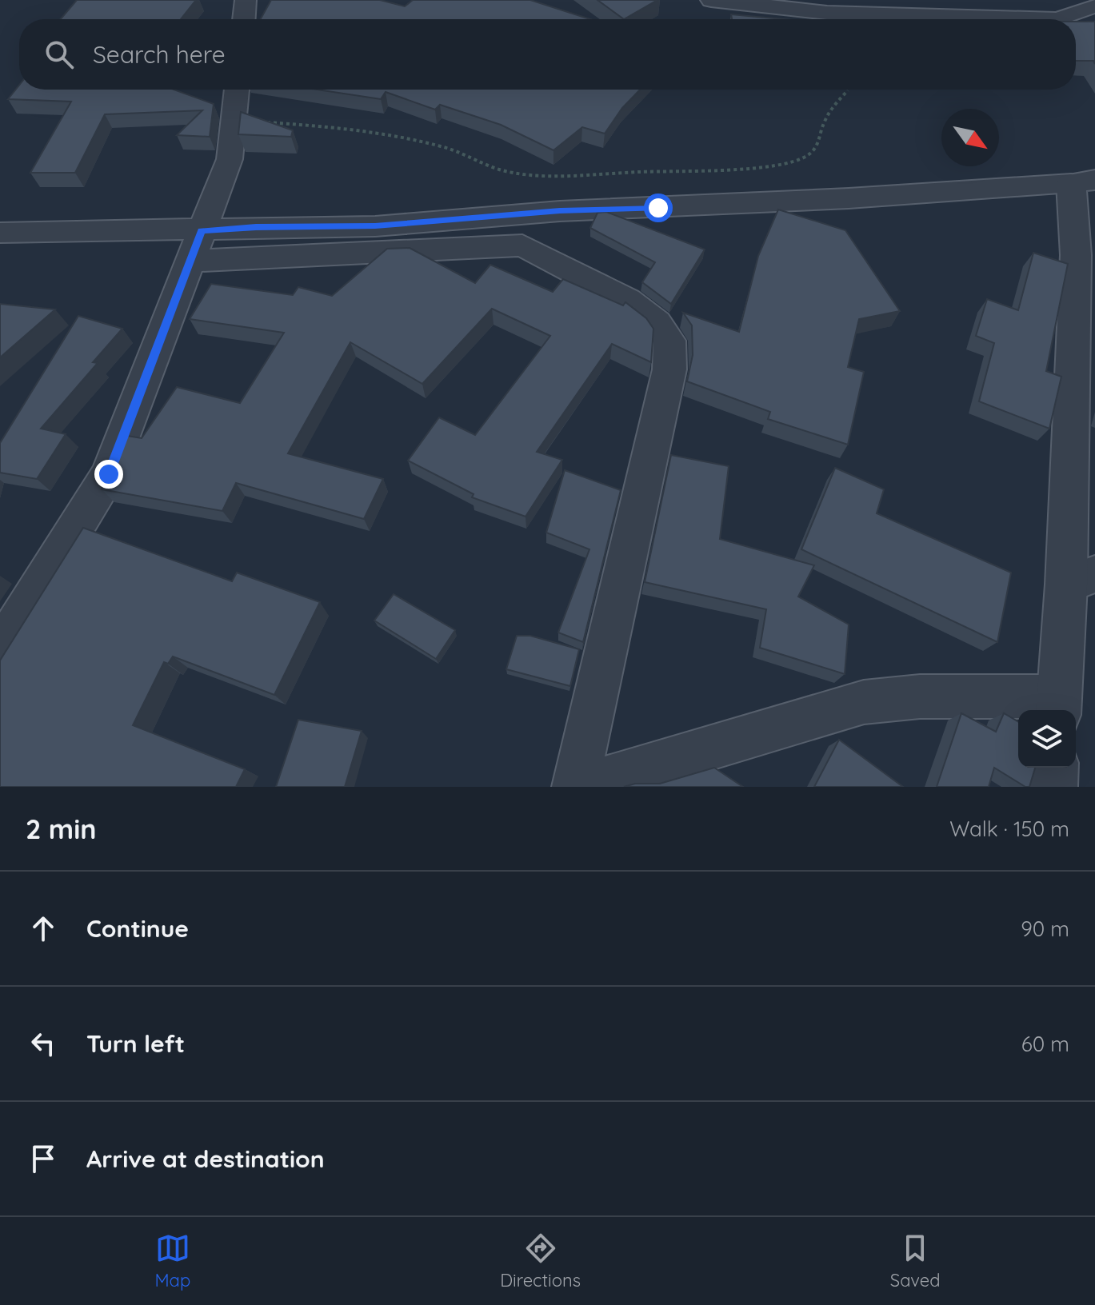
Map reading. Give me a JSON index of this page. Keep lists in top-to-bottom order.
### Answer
{
  "north": "bottom right",
  "page": {
    "search": "Search here",
    "heading": ["2 min", "Walk · 150 m"],
    "list": [
      ["Continue", "90 m"],
      ["Turn left", "60 m"],
      "Arrive at destination"
    ],
    "nav": ["Map", "Directions", "Saved"]
  }
}
